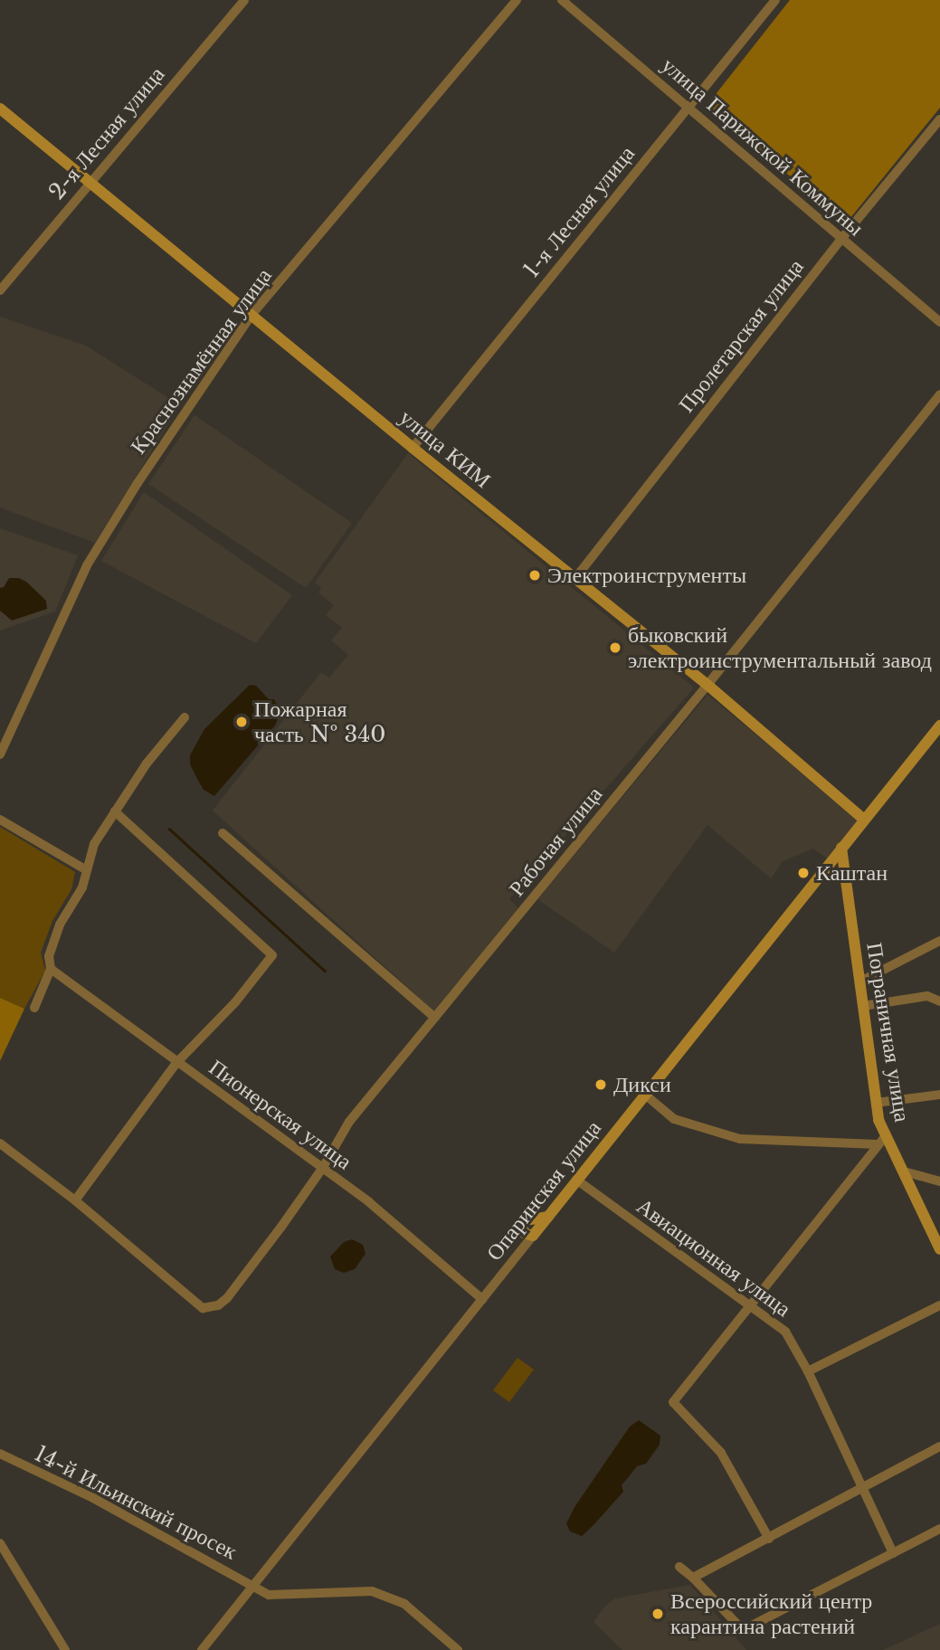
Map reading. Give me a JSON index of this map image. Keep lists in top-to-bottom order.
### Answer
{
  "streets": {
    "main road": ["улица КИМ", "Пограничная улица", "Опаринская улица"],
    "street": [
      "2-я Лесная улица",
      "улица Парижской Коммуны",
      "1-я Лесная улица",
      "Пролетарская улица",
      "Краснознамённая улица",
      "Рабочая улица",
      "Пионерская улица",
      "Авиационная улица",
      "14-й Ильинский просек"
    ]
  },
  "crossings": [
    ["2-я Лесная улица", "улица КИМ"],
    ["улица Парижской Коммуны", "1-я Лесная улица"],
    ["улица Парижской Коммуны", "Пролетарская улица"],
    ["1-я Лесная улица", "улица КИМ"],
    ["Пролетарская улица", "улица КИМ"],
    ["Краснознамённая улица", "улица КИМ"],
    ["улица КИМ", "Рабочая улица"],
    ["улица КИМ", "Опаринская улица"],
    ["Рабочая улица", "Пионерская улица"],
    ["Пограничная улица", "Опаринская улица"],
    ["Пионерская улица", "Опаринская улица"],
    ["Опаринская улица", "Авиационная улица"],
    ["Опаринская улица", "14-й Ильинский просек"]
  ],
  "places": [
    "Электроинструменты",
    "быковский электроинструментальный завод",
    "Пожарная часть № 340",
    "Каштан",
    "Дикси",
    "Всероссийский центр карантина растений"
  ]
}
